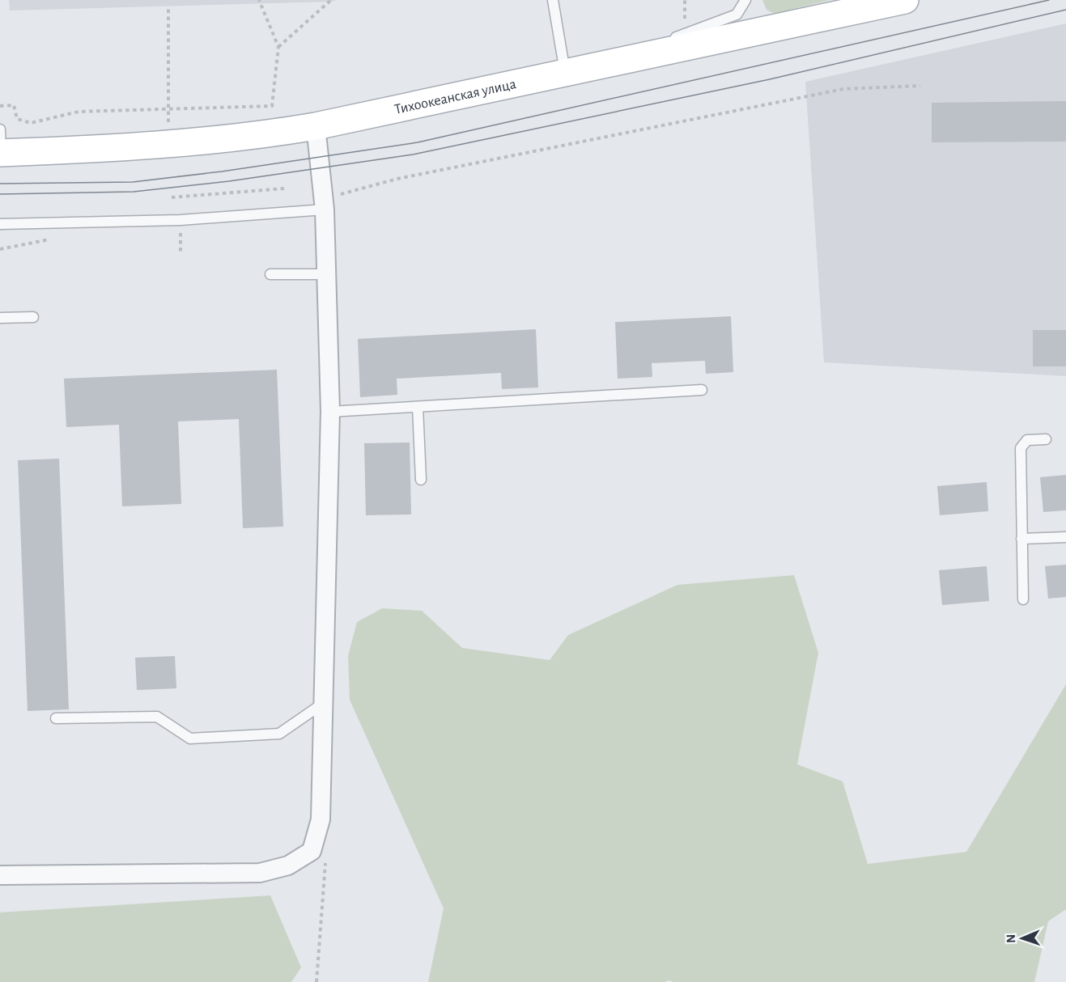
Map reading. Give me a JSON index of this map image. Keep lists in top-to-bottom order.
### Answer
{
  "streets": {
    "main road": ["Тихоокеанская улица"]
  },
  "north": "left"
}
